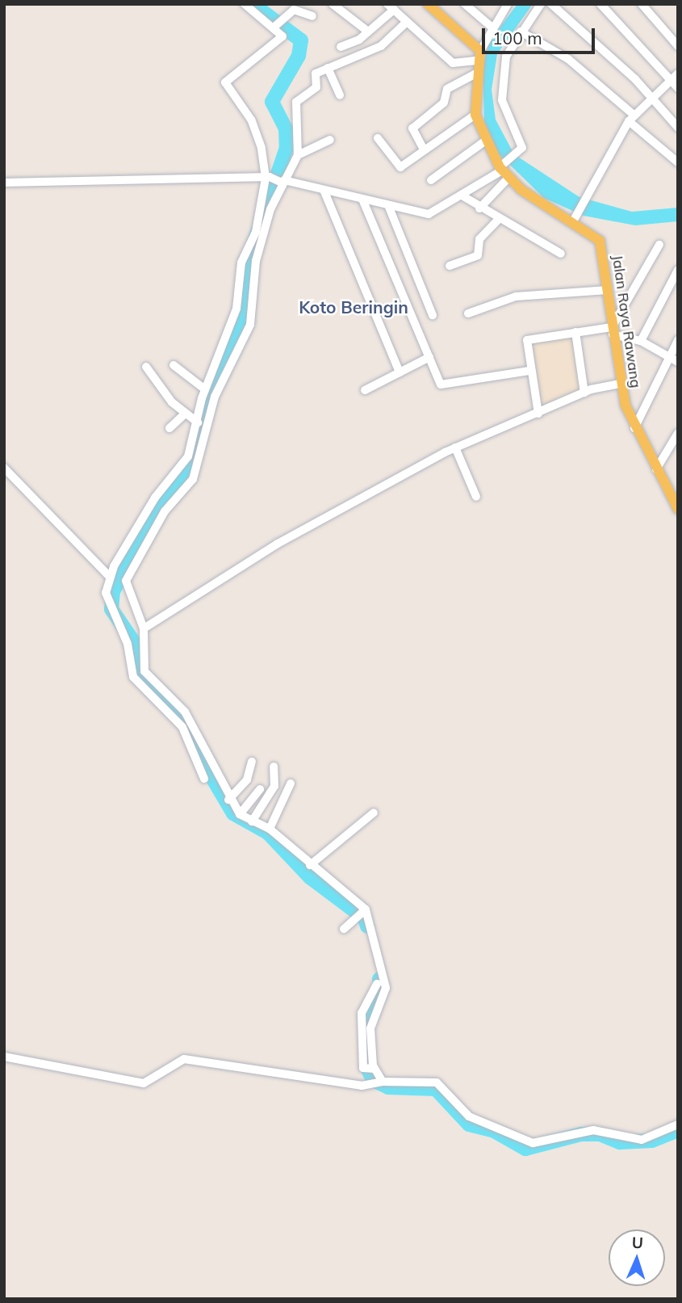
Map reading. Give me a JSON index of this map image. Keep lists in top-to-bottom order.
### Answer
{
  "streets": {
    "main road": ["Jalan Raya Rawang"]
  },
  "districts": ["Koto Beringin"],
  "scale_bar": "100 m",
  "north": "top"
}
